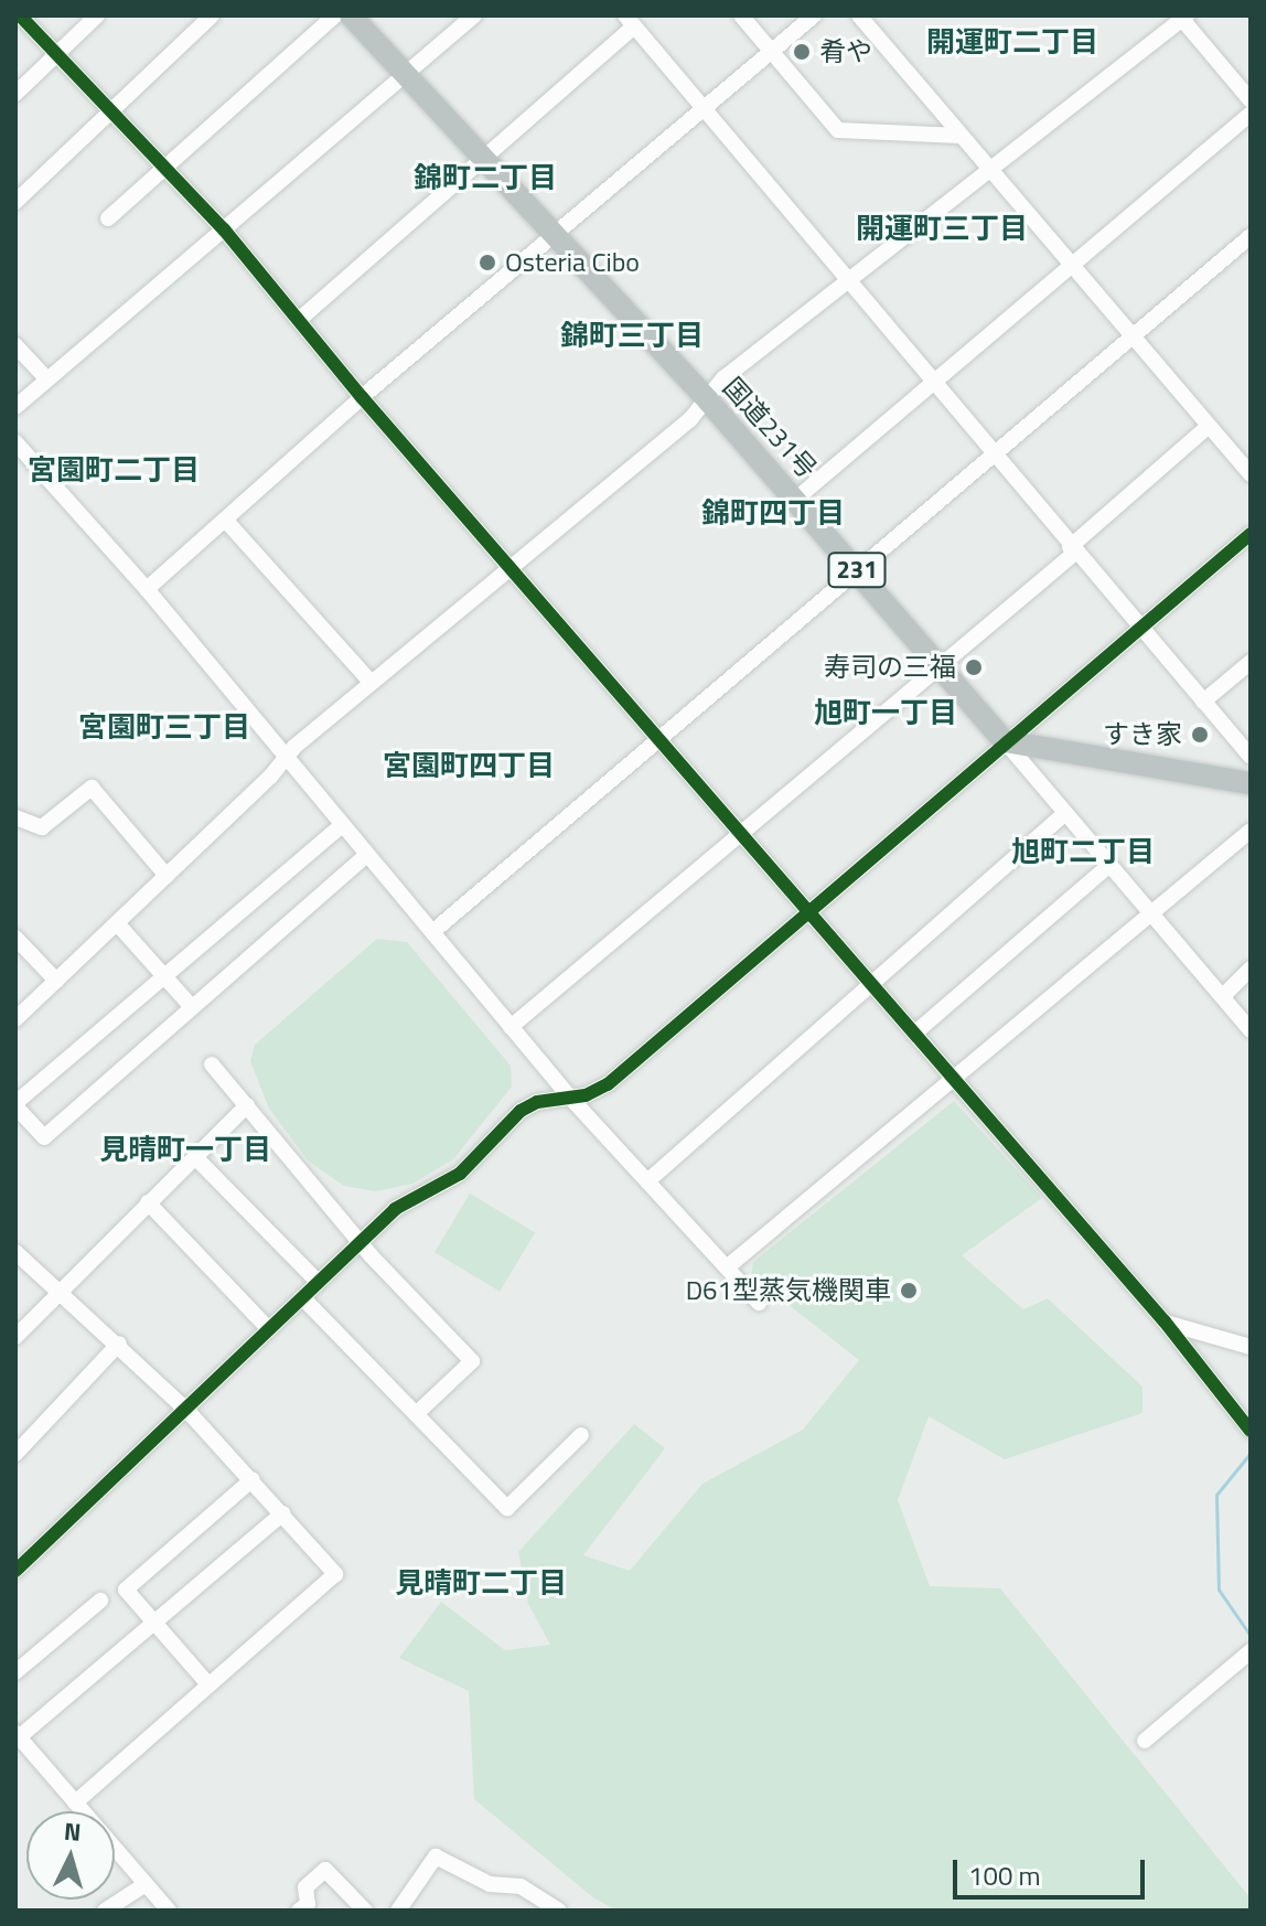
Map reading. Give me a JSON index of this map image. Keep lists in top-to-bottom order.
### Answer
{
  "streets": {
    "highway": ["国道231号", "231"]
  },
  "districts": [
    "開運町二丁目",
    "錦町二丁目",
    "開運町三丁目",
    "錦町三丁目",
    "宮園町二丁目",
    "錦町四丁目",
    "旭町一丁目",
    "宮園町三丁目",
    "宮園町四丁目",
    "旭町二丁目",
    "見晴町一丁目",
    "見晴町二丁目"
  ],
  "places": [
    "肴や",
    "Osteria Cibo",
    "寿司の三福",
    "すき家",
    "D61型蒸気機関車"
  ],
  "scale_bar": "100 m",
  "north": "top"
}
